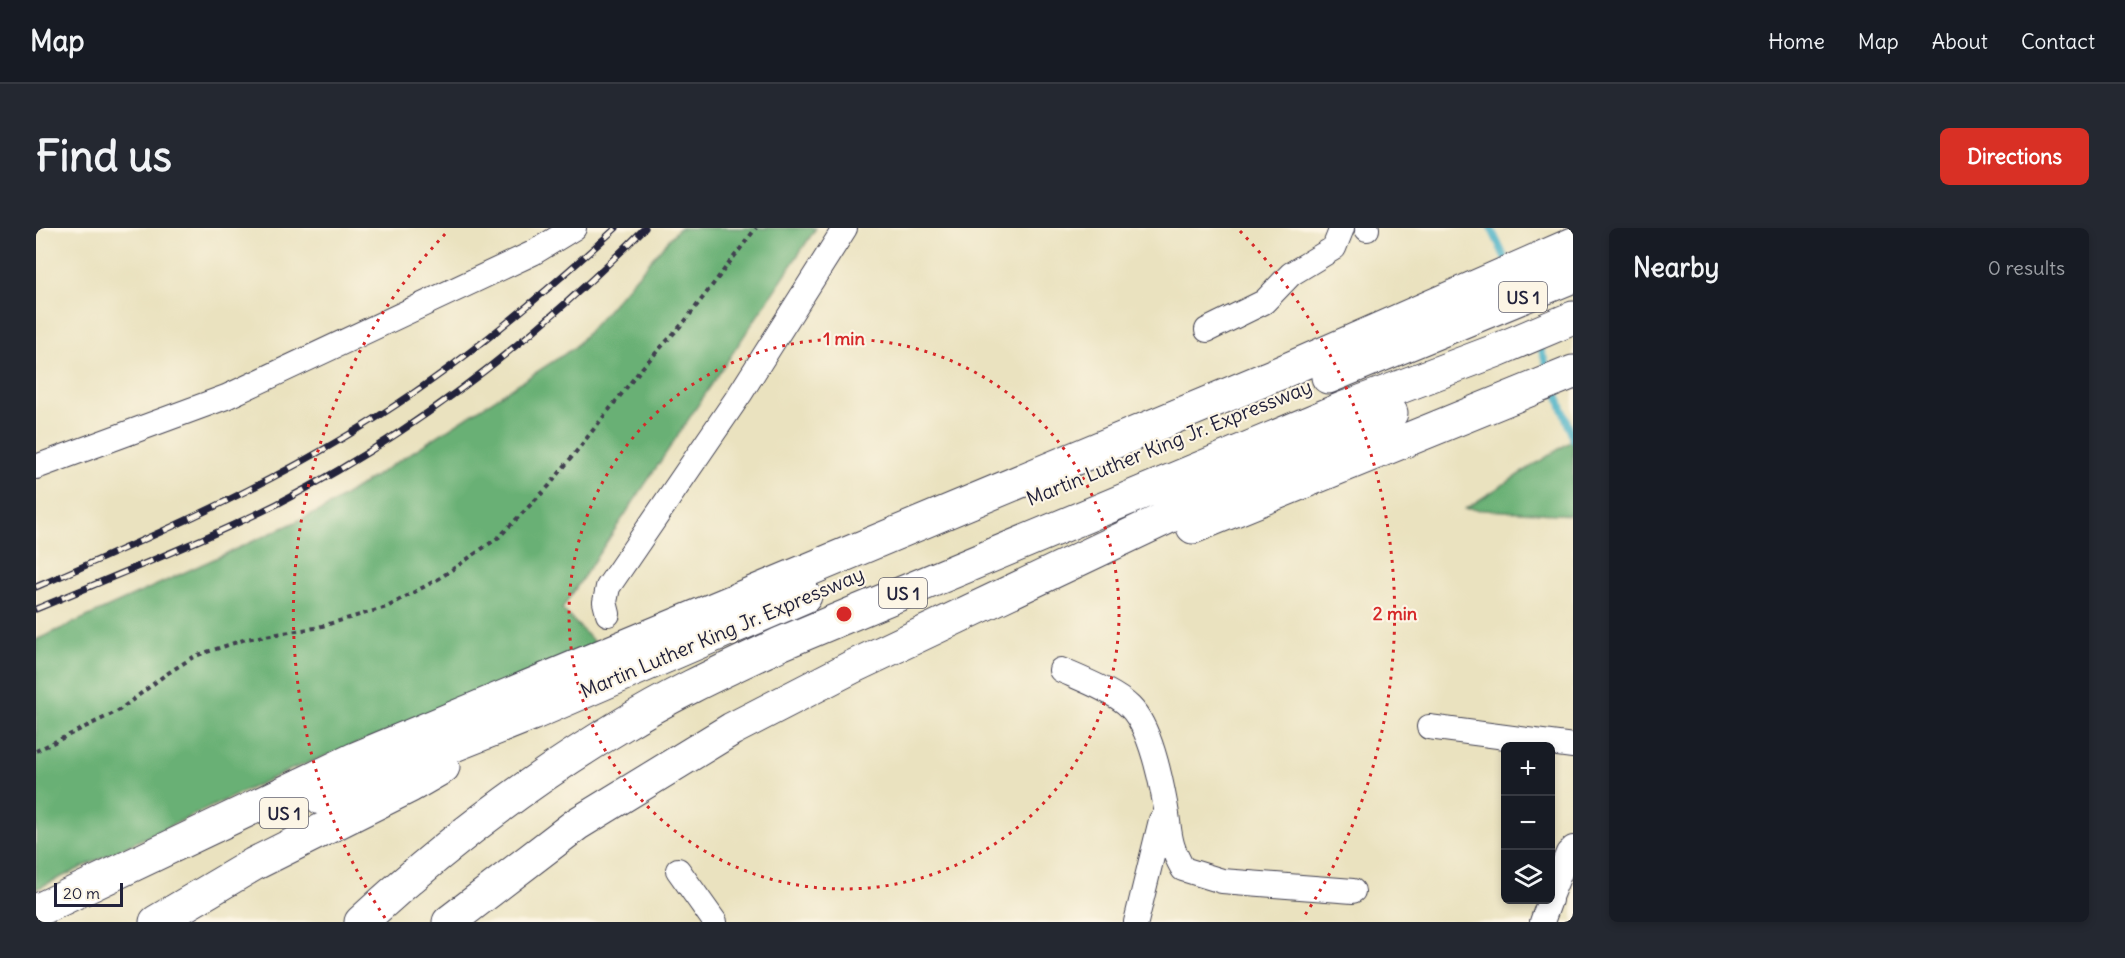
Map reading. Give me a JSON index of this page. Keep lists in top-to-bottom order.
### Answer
{
  "streets": {
    "highway": ["US 1", "Martin Luther King Jr. Expressway"]
  },
  "scale_bar": "20 m",
  "page": {
    "header": "Map",
    "nav": [
      "Home",
      "Map",
      "About",
      "Contact"
    ],
    "buttons": "Directions",
    "title": "Find us",
    "heading": ["Nearby", "0 results"],
    "map_buttons": ["+", "−"],
    "scale": "20 m"
  },
  "rings": ["1 min", "2 min"]
}
